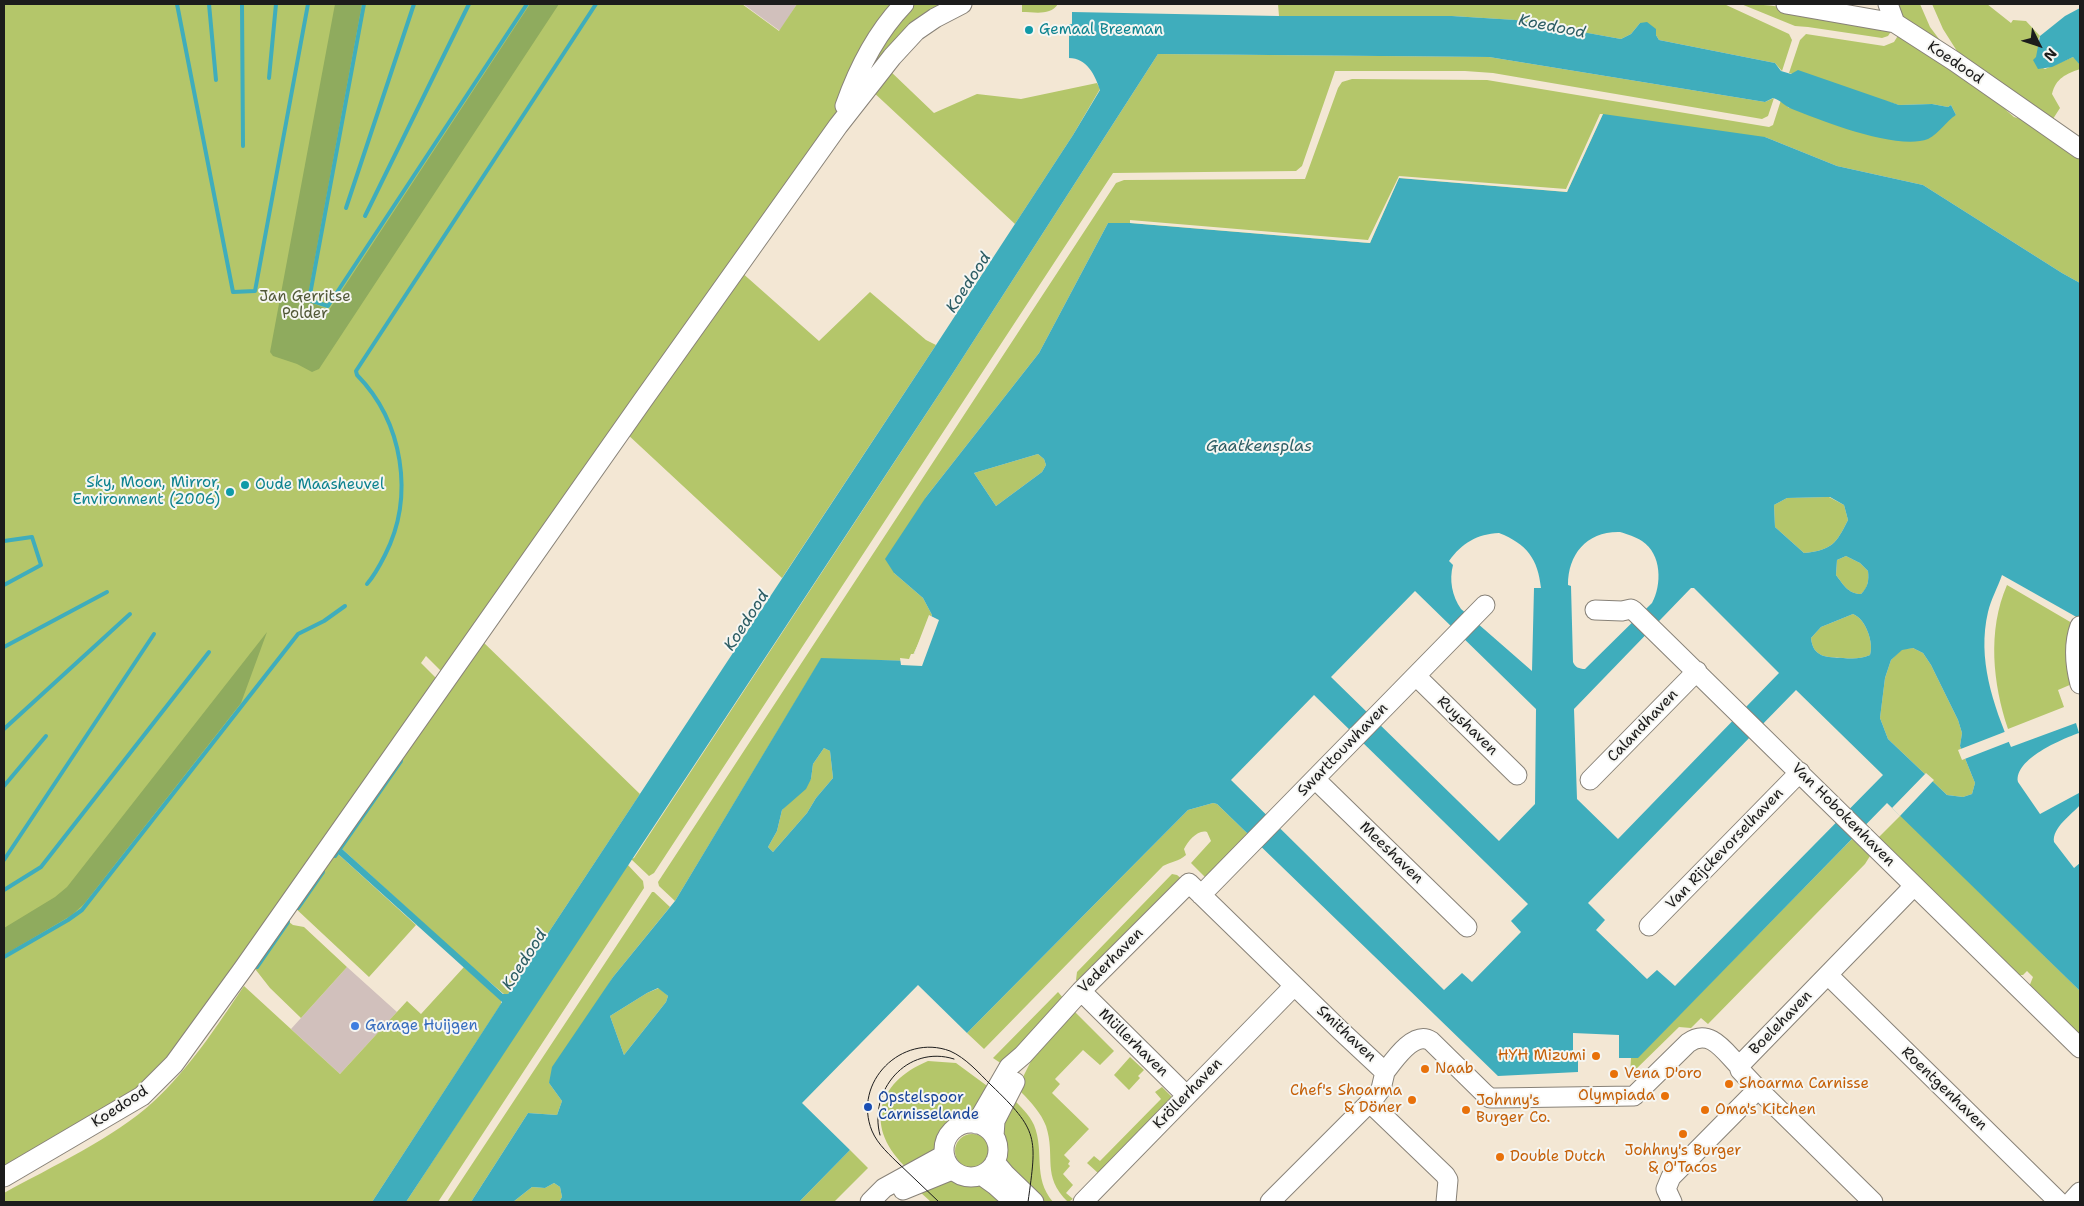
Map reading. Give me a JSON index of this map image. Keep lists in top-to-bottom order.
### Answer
{
  "streets": {
    "street": [
      "Koedood",
      "Ruyshaven",
      "Calandhaven",
      "Swarttouwhaven",
      "Van Hobokenhaven",
      "Van Rijckevorselhaven",
      "Meeshaven",
      "Vederhaven",
      "Boelehaven",
      "Smithaven",
      "Müllerhaven",
      "Roentgenhaven",
      "Kröllerhaven"
    ]
  },
  "crossings": [
    ["Ruyshaven", "Swarttouwhaven"],
    ["Calandhaven", "Van Hobokenhaven"],
    ["Swarttouwhaven", "Meeshaven"],
    ["Swarttouwhaven", "Vederhaven"],
    ["Swarttouwhaven", "Smithaven"],
    ["Van Hobokenhaven", "Van Rijckevorselhaven"],
    ["Van Hobokenhaven", "Boelehaven"],
    ["Vederhaven", "Smithaven"],
    ["Vederhaven", "Müllerhaven"],
    ["Boelehaven", "Roentgenhaven"],
    ["Smithaven", "Kröllerhaven"],
    ["Müllerhaven", "Kröllerhaven"]
  ],
  "water": ["Koedood", "Gaatkensplas"],
  "parks": ["Jan Gerritse Polder"],
  "places": [
    "Gemaal Breeman",
    "Oude Maasheuvel",
    "Sky, Moon, Mirror, Environment (2006)",
    "Garage Huijgen",
    "HYH Mizumi",
    "Naab",
    "Vena D'oro",
    "Shoarma Carnisse",
    "Olympiada",
    "Chef's Shoarma & Döner",
    "Opstelspoor Carnisselande",
    "Johnny's Burger Co.",
    "Oma's Kitchen",
    "Johhny's Burger & O'Tacos",
    "Double Dutch"
  ],
  "north": "bottom right"
}
